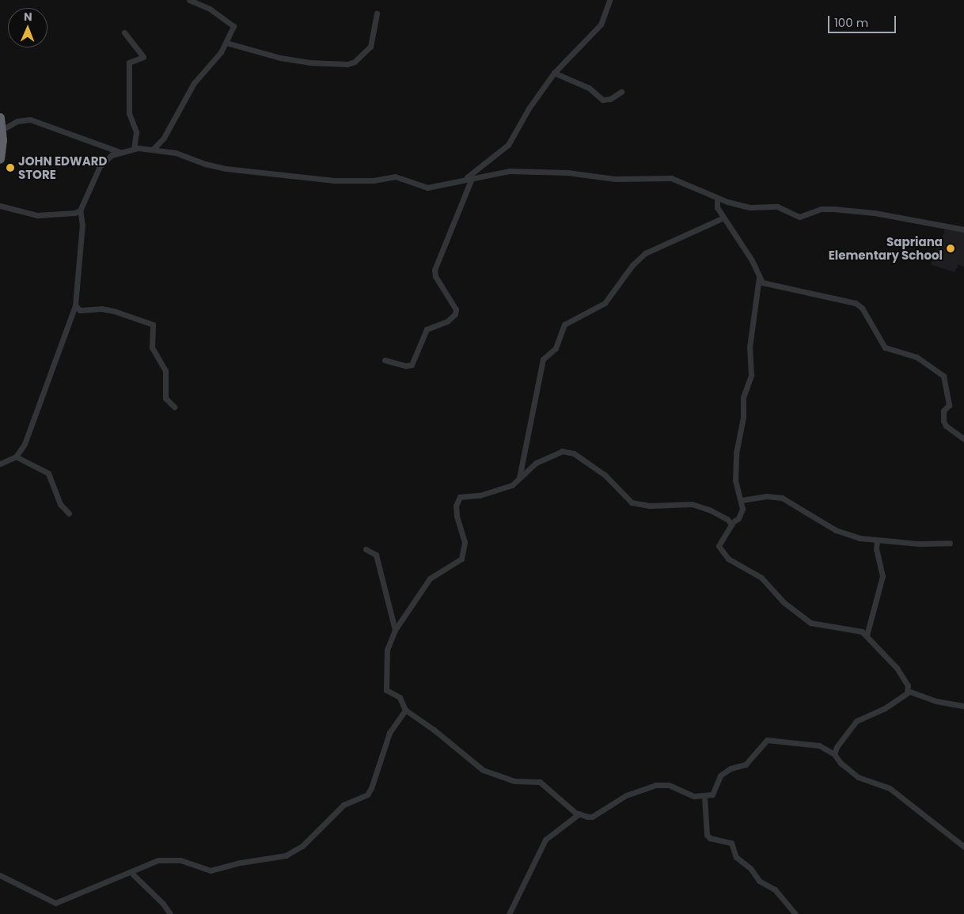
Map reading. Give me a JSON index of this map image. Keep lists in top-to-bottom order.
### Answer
{
  "places": ["JOHN EDWARD STORE", "Sapriana Elementary School"],
  "scale_bar": "100 m",
  "north": "top"
}
